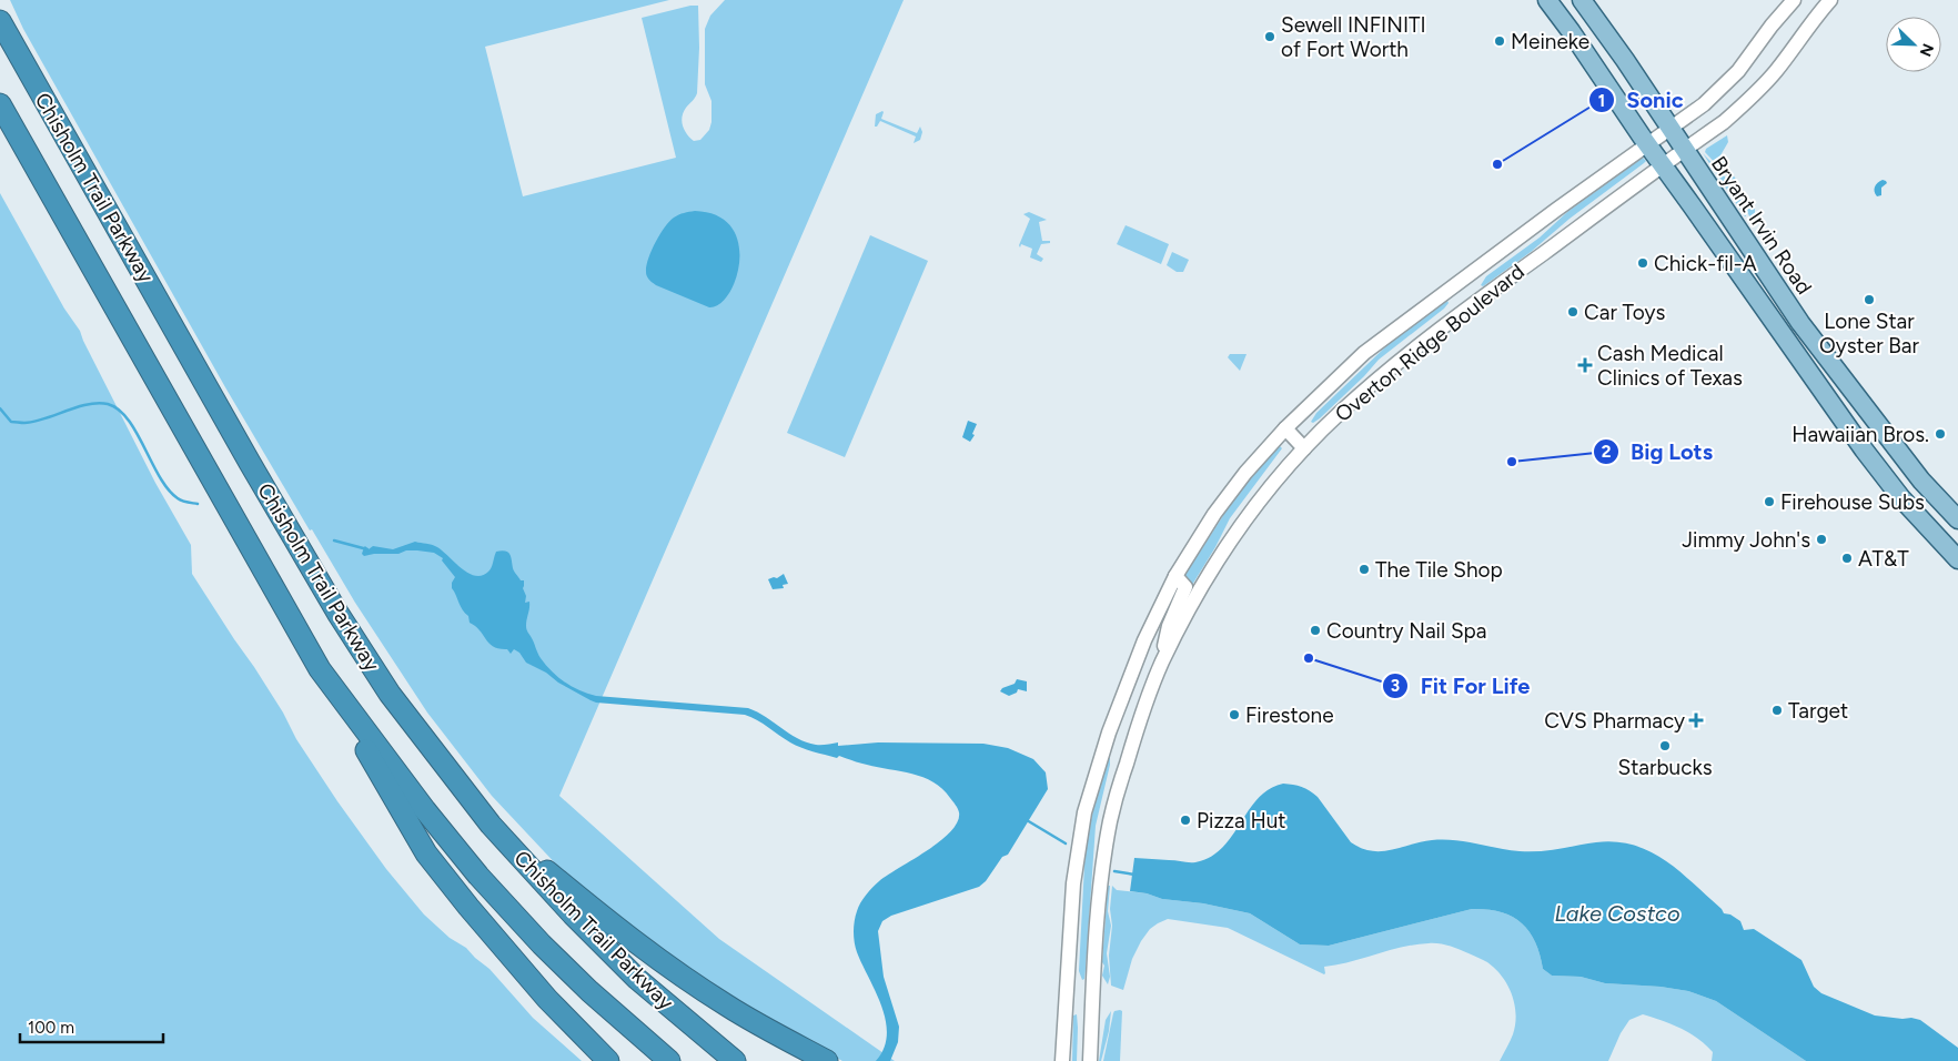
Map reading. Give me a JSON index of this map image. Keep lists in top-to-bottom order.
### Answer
{
  "streets": {
    "highway": ["Chisholm Trail Parkway"],
    "main road": ["Bryant Irvin Road"],
    "street": ["Overton Ridge Boulevard"]
  },
  "crossings": [
    ["Bryant Irvin Road", "Overton Ridge Boulevard"]
  ],
  "water": ["Lake Costco"],
  "places": {
    "other": [
      "Sewell INFINITI of Fort Worth",
      "Meineke",
      "Sonic",
      "Chick-fil-A",
      "Lone Star Oyster Bar",
      "Car Toys",
      "Hawaiian Bros.",
      "Big Lots",
      "Firehouse Subs",
      "Jimmy John's",
      "AT&T",
      "The Tile Shop",
      "Country Nail Spa",
      "Fit For Life",
      "Target",
      "Firestone",
      "Starbucks",
      "Pizza Hut"
    ],
    "health": ["Cash Medical Clinics of Texas", "CVS Pharmacy"]
  },
  "scale_bar": "100 m",
  "north": "bottom right"
}
